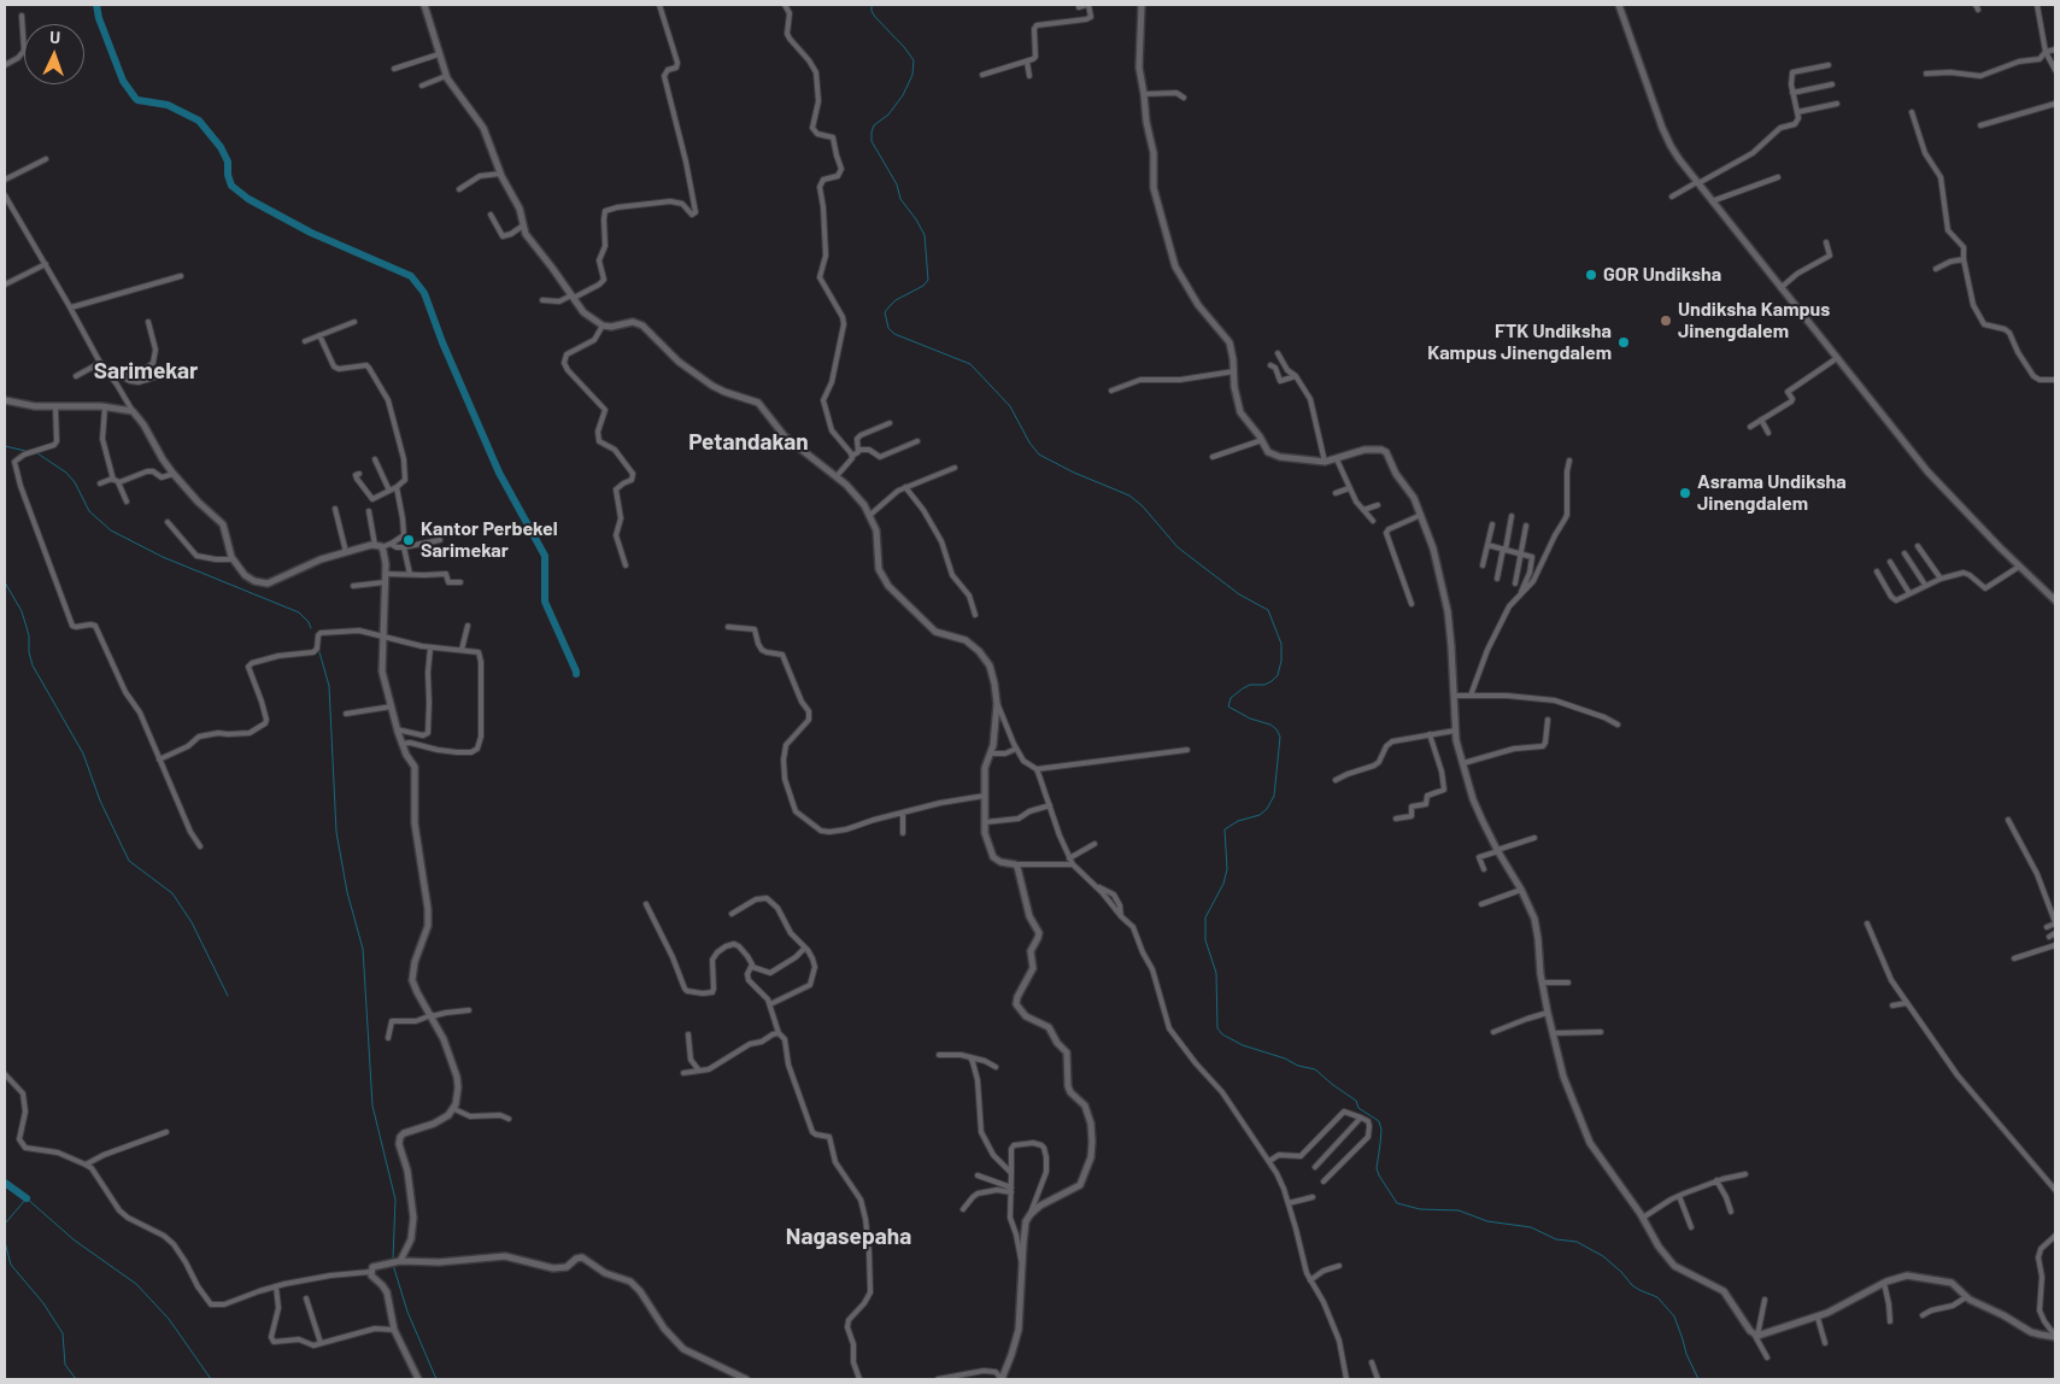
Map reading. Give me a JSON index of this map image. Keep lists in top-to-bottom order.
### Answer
{
  "districts": ["Sarimekar", "Petandakan", "Nagasepaha"],
  "places": [
    "GOR Undiksha",
    "Undiksha Kampus Jinengdalem",
    "FTK Undiksha Kampus Jinengdalem",
    "Asrama Undiksha Jinengdalem",
    "Kantor Perbekel Sarimekar"
  ],
  "north": "top"
}
